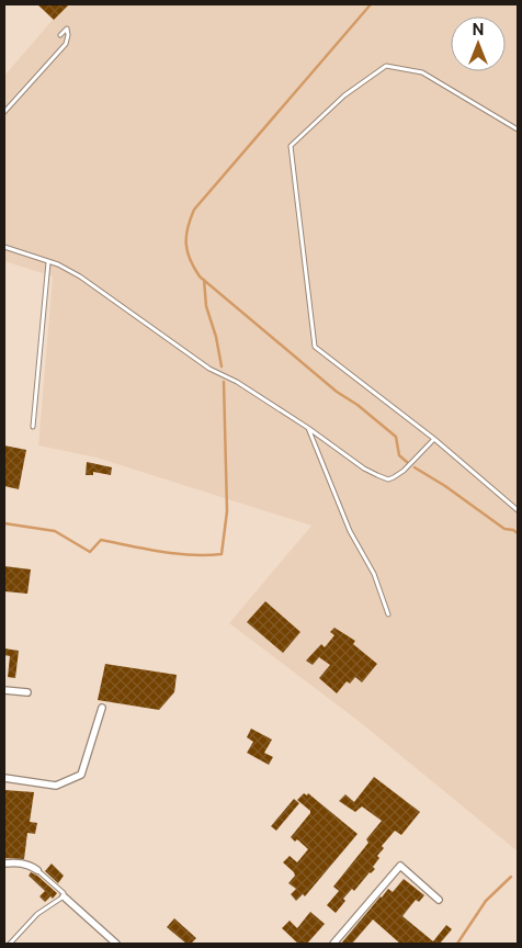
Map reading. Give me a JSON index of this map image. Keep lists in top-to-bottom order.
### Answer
{
  "north": "top"
}
